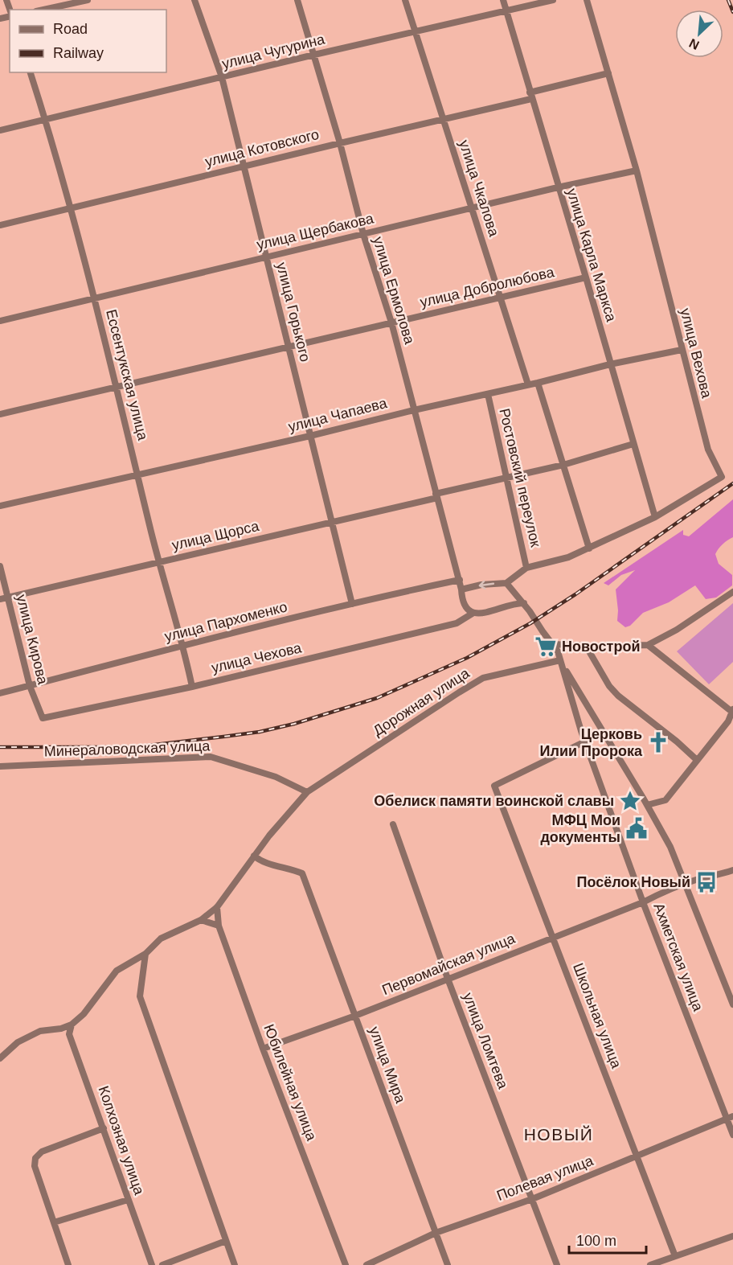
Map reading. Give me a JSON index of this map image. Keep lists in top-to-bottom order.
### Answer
{
  "streets": {
    "street": [
      "улица Чугурина",
      "улица Котовского",
      "улица Чкалова",
      "улица Щербакова",
      "улица Карла Маркса",
      "улица Добролюбова",
      "улица Ермолова",
      "улица Горького",
      "улица Вехова",
      "Ессентукская улица",
      "улица Чапаева",
      "Ростовский переулок",
      "улица Щорса",
      "улица Пархоменко",
      "улица Кирова",
      "улица Чехова",
      "Дорожная улица",
      "Минераловодская улица",
      "Ахметская улица",
      "Первомайская улица",
      "Школьная улица",
      "улица Ломтева",
      "улица Мира",
      "Юбилейная улица",
      "Колхозная улица",
      "Полевая улица"
    ]
  },
  "crossings": [
    ["улица Чугурина", "улица Чкалова"],
    ["улица Чугурина", "улица Карла Маркса"],
    ["улица Чугурина", "улица Ермолова"],
    ["улица Чугурина", "улица Горького"],
    ["улица Чугурина", "Ессентукская улица"],
    ["улица Котовского", "улица Чкалова"],
    ["улица Котовского", "улица Карла Маркса"],
    ["улица Котовского", "улица Ермолова"],
    ["улица Котовского", "улица Горького"],
    ["улица Котовского", "улица Вехова"],
    ["улица Котовского", "Ессентукская улица"],
    ["улица Чкалова", "улица Щербакова"],
    ["улица Чкалова", "улица Добролюбова"],
    ["улица Чкалова", "улица Чапаева"],
    ["улица Щербакова", "улица Карла Маркса"],
    ["улица Щербакова", "улица Ермолова"],
    ["улица Щербакова", "улица Горького"],
    ["улица Щербакова", "улица Вехова"],
    ["улица Щербакова", "Ессентукская улица"],
    ["улица Карла Маркса", "улица Добролюбова"],
    ["улица Карла Маркса", "улица Вехова"],
    ["улица Карла Маркса", "улица Чапаева"],
    ["улица Карла Маркса", "улица Щорса"],
    ["улица Добролюбова", "улица Ермолова"],
    ["улица Добролюбова", "улица Горького"],
    ["улица Добролюбова", "Ессентукская улица"],
    ["улица Ермолова", "улица Чапаева"],
    ["улица Ермолова", "улица Щорса"],
    ["улица Ермолова", "улица Пархоменко"],
    ["улица Ермолова", "улица Чехова"],
    ["улица Горького", "улица Чапаева"],
    ["улица Горького", "улица Щорса"],
    ["улица Горького", "улица Пархоменко"],
    ["улица Вехова", "улица Чапаева"],
    ["улица Вехова", "Ростовский переулок"],
    ["улица Вехова", "Ахметская улица"],
    ["Ессентукская улица", "улица Чапаева"],
    ["Ессентукская улица", "улица Щорса"],
    ["Ессентукская улица", "улица Пархоменко"],
    ["Ессентукская улица", "улица Чехова"],
    ["улица Чапаева", "Ростовский переулок"],
    ["Ростовский переулок", "улица Щорса"],
    ["улица Щорса", "улица Кирова"],
    ["улица Пархоменко", "улица Кирова"],
    ["улица Кирова", "улица Чехова"],
    ["Дорожная улица", "Минераловодская улица"],
    ["Дорожная улица", "Ахметская улица"],
    ["Дорожная улица", "улица Мира"],
    ["Дорожная улица", "Юбилейная улица"],
    ["Дорожная улица", "Колхозная улица"],
    ["Ахметская улица", "Первомайская улица"],
    ["Ахметская улица", "Школьная улица"],
    ["Ахметская улица", "Полевая улица"],
    ["Первомайская улица", "Школьная улица"],
    ["Первомайская улица", "улица Ломтева"],
    ["Первомайская улица", "улица Мира"],
    ["Первомайская улица", "Юбилейная улица"],
    ["Школьная улица", "Полевая улица"],
    ["улица Ломтева", "Полевая улица"],
    ["улица Мира", "Полевая улица"]
  ],
  "districts": ["НОВЫЙ"],
  "places": {
    "supermarket": ["Новострой"],
    "church": ["Церковь Илии Пророка"],
    "place": ["Обелиск памяти воинской славы"],
    "public building": ["МФЦ Мои документы"],
    "bus stop": ["Посёлок Новый"]
  },
  "legend": ["Road", "Railway"],
  "scale_bar": "100 m",
  "north": "bottom left"
}
